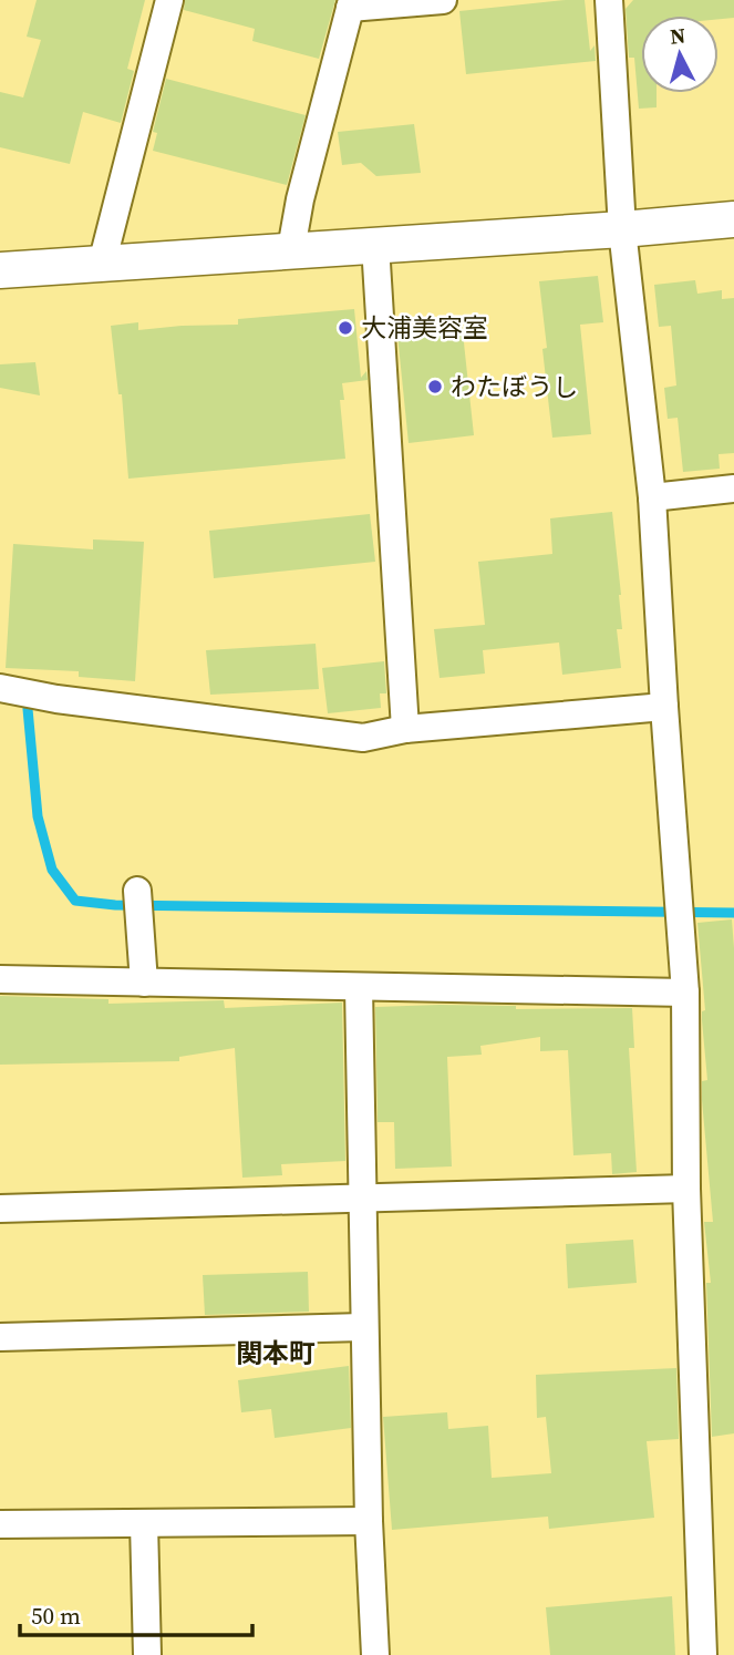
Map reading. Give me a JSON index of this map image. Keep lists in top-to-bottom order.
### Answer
{
  "districts": ["関本町"],
  "places": ["大浦美容室", "わたぼうし"],
  "scale_bar": "50 m",
  "north": "top"
}
